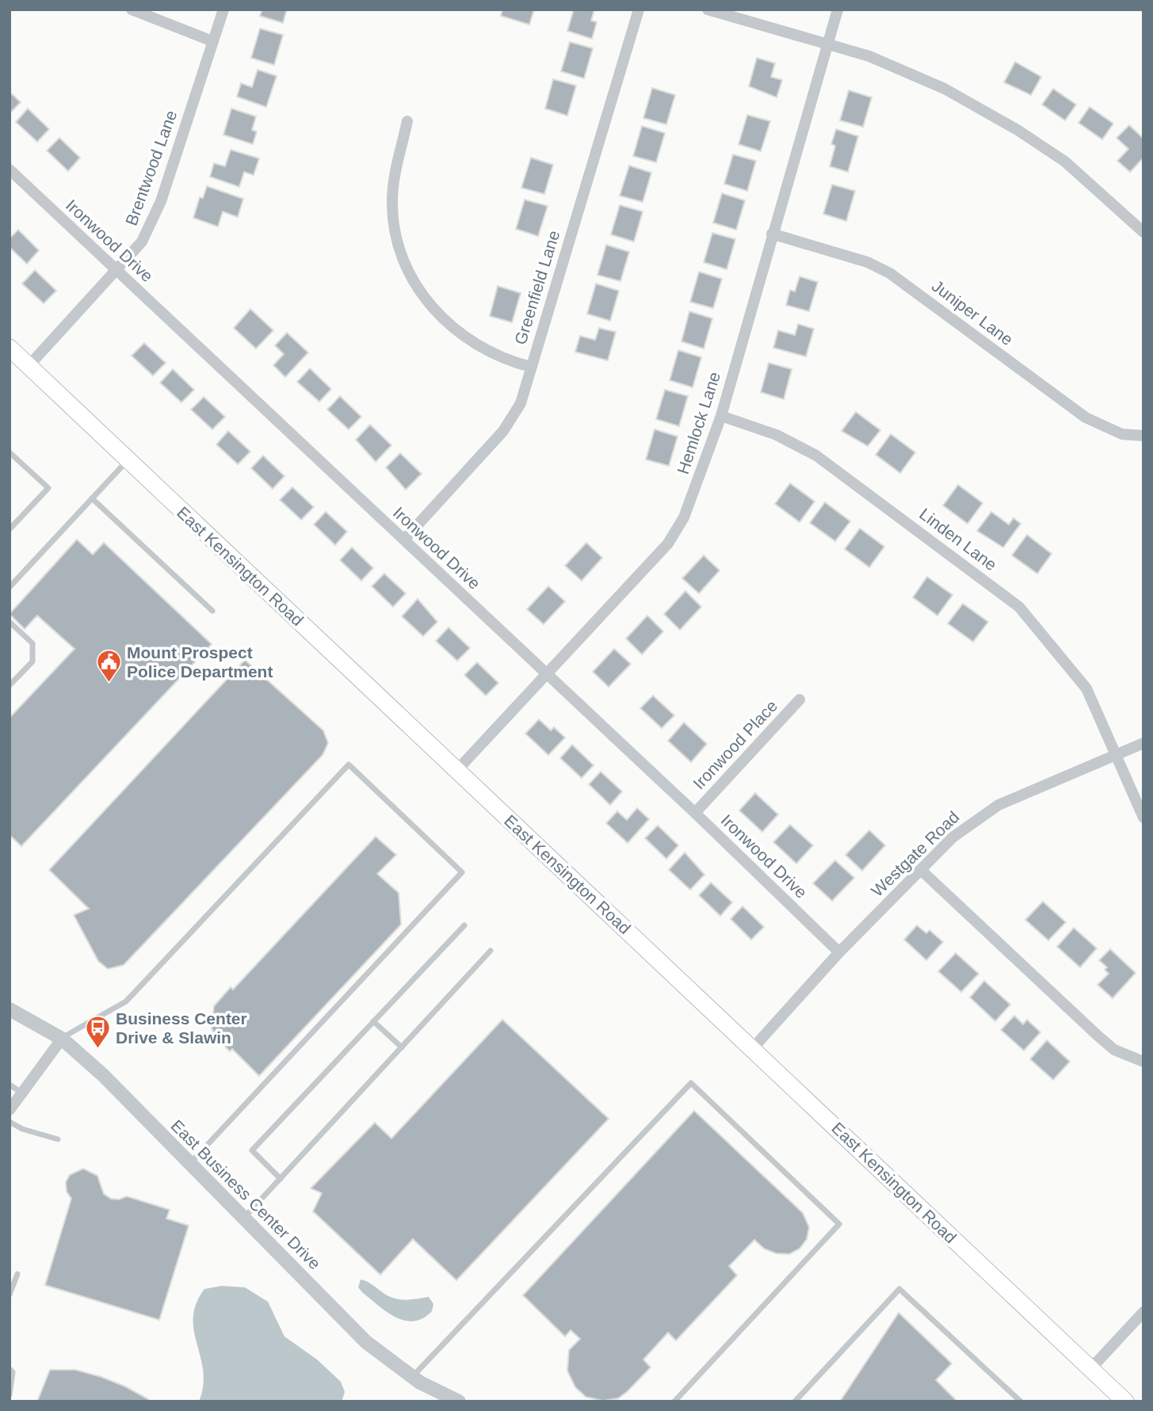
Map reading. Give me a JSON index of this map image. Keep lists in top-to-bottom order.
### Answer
{
  "streets": {
    "main road": ["East Kensington Road"],
    "street": [
      "Brentwood Lane",
      "Ironwood Drive",
      "Greenfield Lane",
      "Juniper Lane",
      "Hemlock Lane",
      "Linden Lane",
      "Ironwood Place",
      "Westgate Road",
      "East Business Center Drive"
    ]
  },
  "crossings": [
    ["Brentwood Lane", "Ironwood Drive"],
    ["Brentwood Lane", "East Kensington Road"],
    ["Ironwood Drive", "Greenfield Lane"],
    ["Ironwood Drive", "Hemlock Lane"],
    ["Ironwood Drive", "Ironwood Place"],
    ["Ironwood Drive", "Westgate Road"],
    ["Juniper Lane", "Hemlock Lane"],
    ["Hemlock Lane", "Linden Lane"],
    ["Hemlock Lane", "East Kensington Road"],
    ["Linden Lane", "Westgate Road"],
    ["East Kensington Road", "Westgate Road"]
  ],
  "places": {
    "public building": ["Mount Prospect Police Department"],
    "bus stop": ["Business Center Drive & Slawin"]
  }
}
